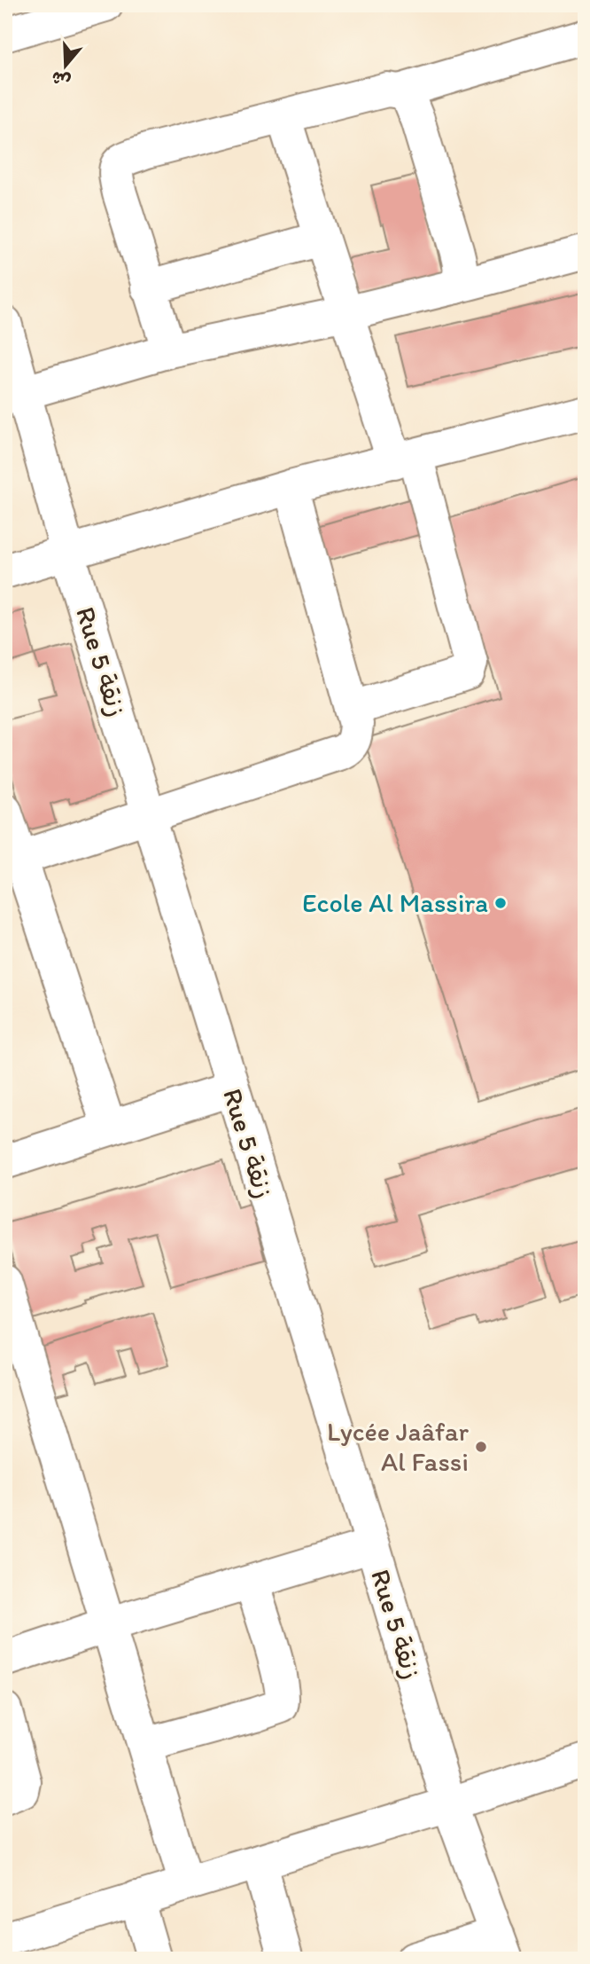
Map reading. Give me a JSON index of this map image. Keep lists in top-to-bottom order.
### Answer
{
  "streets": {
    "street": ["Rue 5 زنقة"]
  },
  "places": ["Ecole Al Massira", "Lycée Jaâfar Al Fassi"],
  "north": "bottom"
}
